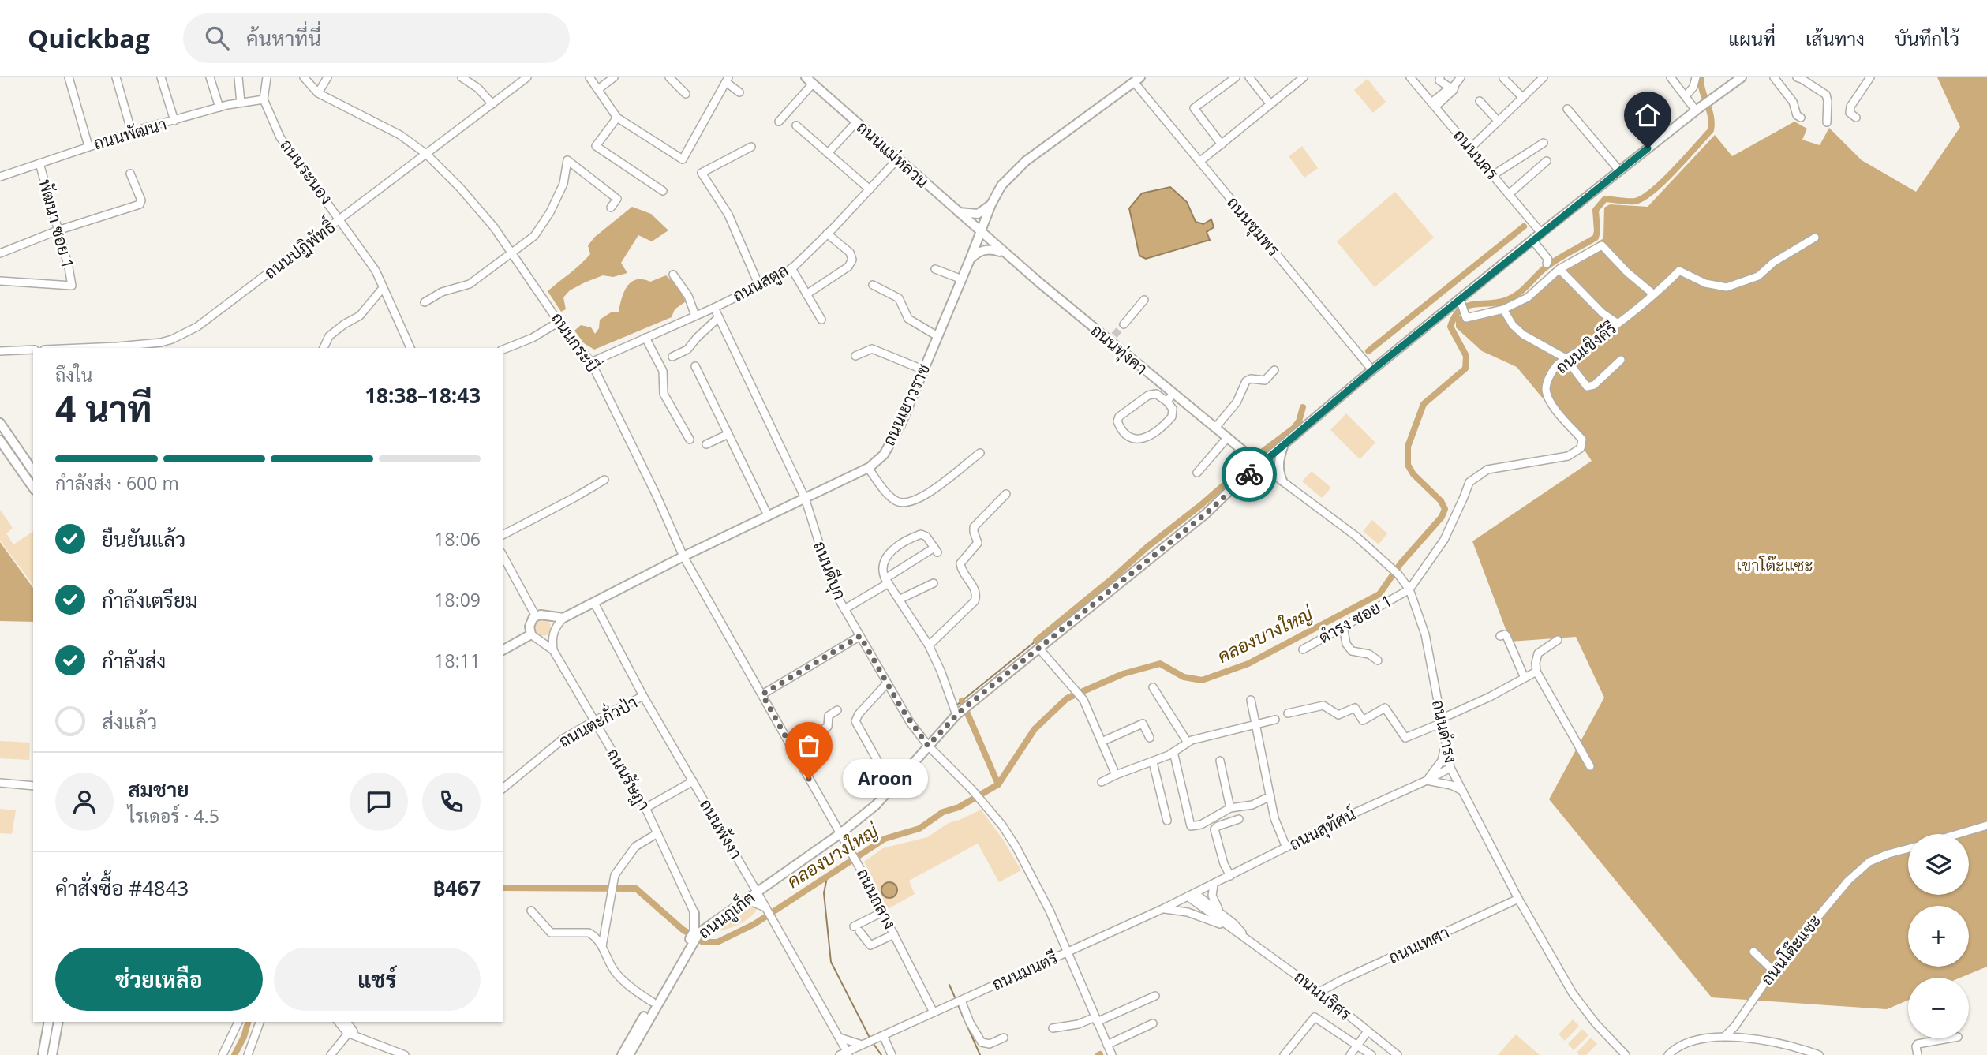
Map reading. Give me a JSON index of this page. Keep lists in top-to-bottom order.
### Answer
{
  "streets": {
    "main road": [
      "ถนนแม่หลวน",
      "ถนนทุ่งคา",
      "ถนนเยาวราช",
      "ถนนรัษฎา",
      "ถนนภูเก็ต"
    ],
    "street": [
      "ถนนพัฒนา",
      "ถนนนคร",
      "ถนนระนอง",
      "พัฒนา ซอย 1",
      "ถนนชุมพร",
      "ถนนปฏิพัทธิ์",
      "ถนนสตูล",
      "ถนนกระบี่",
      "ถนนเชิงคีรี",
      "ถนนดีบุก",
      "ดำรง ซอย 1",
      "ถนนตะกั่วป่า",
      "ถนนดำรง",
      "ถนนพังงา",
      "ถนนสุทัศน์",
      "ถนนถลาง",
      "ถนนเทศา",
      "ถนนโต๊ะแซะ",
      "ถนนมนตรี",
      "ถนนนริศร"
    ]
  },
  "crossings": [
    ["ถนนพัฒนา", "ถนนระนอง"],
    ["ถนนพัฒนา", "พัฒนา ซอย 1"],
    ["ถนนแม่หลวน", "ถนนสตูล"],
    ["ถนนแม่หลวน", "ถนนทุ่งคา"],
    ["ถนนแม่หลวน", "ถนนเยาวราช"],
    ["ถนนนคร", "ถนนภูเก็ต"],
    ["ถนนระนอง", "ถนนปฏิพัทธิ์"],
    ["ถนนชุมพร", "ถนนเยาวราช"],
    ["ถนนชุมพร", "ถนนภูเก็ต"],
    ["ถนนปฏิพัทธิ์", "ถนนกระบี่"],
    ["ถนนสตูล", "ถนนกระบี่"],
    ["ถนนสตูล", "ถนนดีบุก"],
    ["ถนนกระบี่", "ถนนเยาวราช"],
    ["ถนนกระบี่", "ถนนถลาง"],
    ["ถนนเชิงคีรี", "ดำรง ซอย 1"],
    ["ถนนเชิงคีรี", "ถนนดำรง"],
    ["ถนนทุ่งคา", "ถนนเยาวราช"],
    ["ถนนทุ่งคา", "ถนนดำรง"],
    ["ถนนทุ่งคา", "ถนนภูเก็ต"],
    ["ถนนเยาวราช", "ถนนดีบุก"],
    ["ถนนเยาวราช", "ถนนพังงา"],
    ["ถนนเยาวราช", "ถนนถลาง"],
    ["ถนนดีบุก", "ถนนภูเก็ต"],
    ["ถนนดีบุก", "ถนนมนตรี"],
    ["ดำรง ซอย 1", "ถนนดำรง"],
    ["ถนนตะกั่วป่า", "ถนนรัษฎา"],
    ["ถนนตะกั่วป่า", "ถนนพังงา"],
    ["ถนนดำรง", "ถนนสุทัศน์"],
    ["ถนนดำรง", "ถนนภูเก็ต"],
    ["ถนนดำรง", "ถนนเทศา"],
    ["ถนนรัษฎา", "ถนนภูเก็ต"],
    ["ถนนพังงา", "ถนนภูเก็ต"],
    ["ถนนพังงา", "ถนนมนตรี"],
    ["ถนนสุทัศน์", "ถนนมนตรี"],
    ["ถนนสุทัศน์", "ถนนนริศร"],
    ["ถนนถลาง", "ถนนภูเก็ต"],
    ["ถนนถลาง", "ถนนมนตรี"],
    ["ถนนเทศา", "ถนนนริศร"],
    ["ถนนมนตรี", "ถนนนริศร"]
  ],
  "water": ["คลองบางใหญ่"],
  "parks": ["เขาโต๊ะแซะ"],
  "places": ["Aroon"],
  "page": {
    "header": "Quickbag",
    "search": "ค้นหาที่นี่",
    "nav": ["แผนที่", "เส้นทาง", "บันทึกไว้"],
    "heading": ["4 นาที", "ถึงใน", "18:38–18:43"],
    "panel": [
      "สมชาย",
      "ไรเดอร์ · 4.5",
      "คำสั่งซื้อ #4843",
      "฿467"
    ],
    "bar": "กำลังส่ง · 600 m",
    "list": [
      ["ยืนยันแล้ว", "18:06"],
      ["กำลังเตรียม", "18:09"],
      ["กำลังส่ง", "18:11"],
      "ส่งแล้ว"
    ],
    "bubble": "Aroon",
    "map_buttons": ["+", "−"],
    "buttons": ["ช่วยเหลือ", "แชร์"]
  }
}
